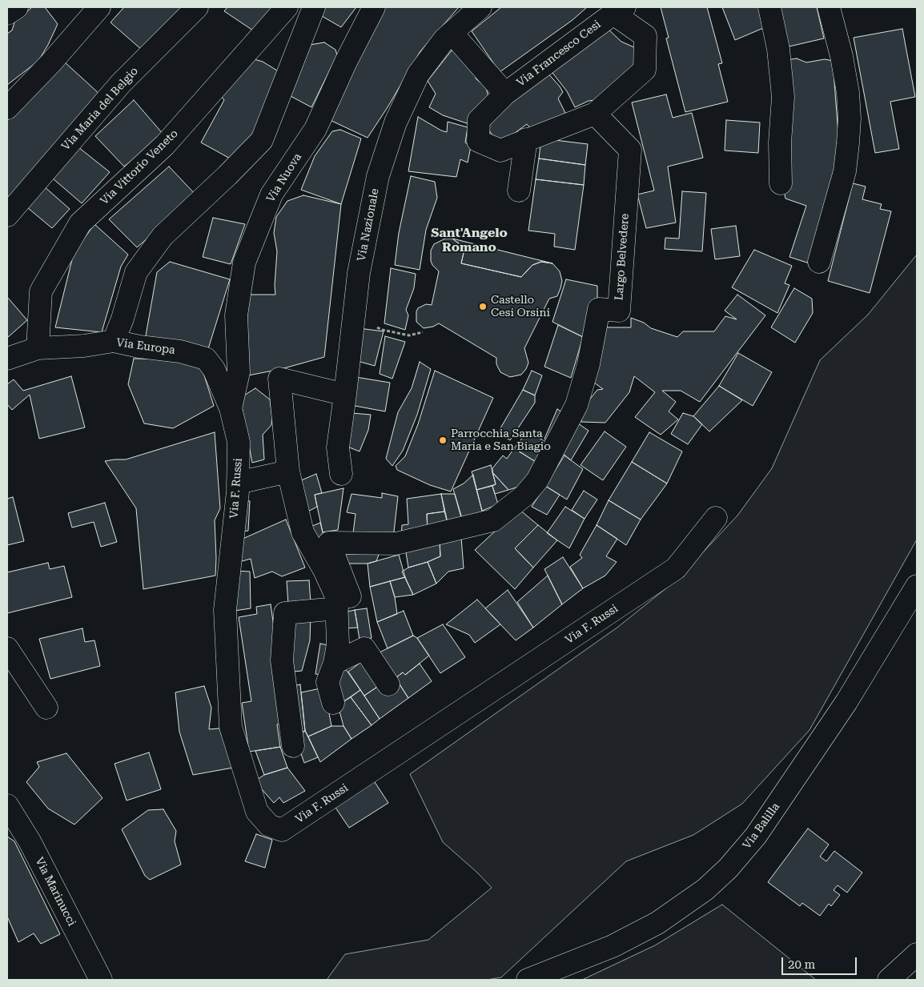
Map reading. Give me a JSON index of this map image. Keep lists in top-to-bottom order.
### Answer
{
  "streets": {
    "street": [
      "Via Francesco Cesi",
      "Via Maria del Belgio",
      "Via Vittorio Veneto",
      "Via Nuova",
      "Via Nazionale",
      "Largo Belvedere",
      "Via Europa",
      "Via F. Russi",
      "Via Balilla",
      "Via Marinucci"
    ]
  },
  "crossings": [
    ["Via Francesco Cesi", "Via Nazionale"],
    ["Via Francesco Cesi", "Largo Belvedere"],
    ["Via Vittorio Veneto", "Via Europa"],
    ["Via Nuova", "Via Europa"],
    ["Via Nuova", "Via F. Russi"],
    ["Via Europa", "Via F. Russi"]
  ],
  "districts": ["Sant'Angelo Romano"],
  "places": ["Castello Cesi Orsini", "Parrocchia Santa Maria e San Biagio"],
  "scale_bar": "20 m"
}
